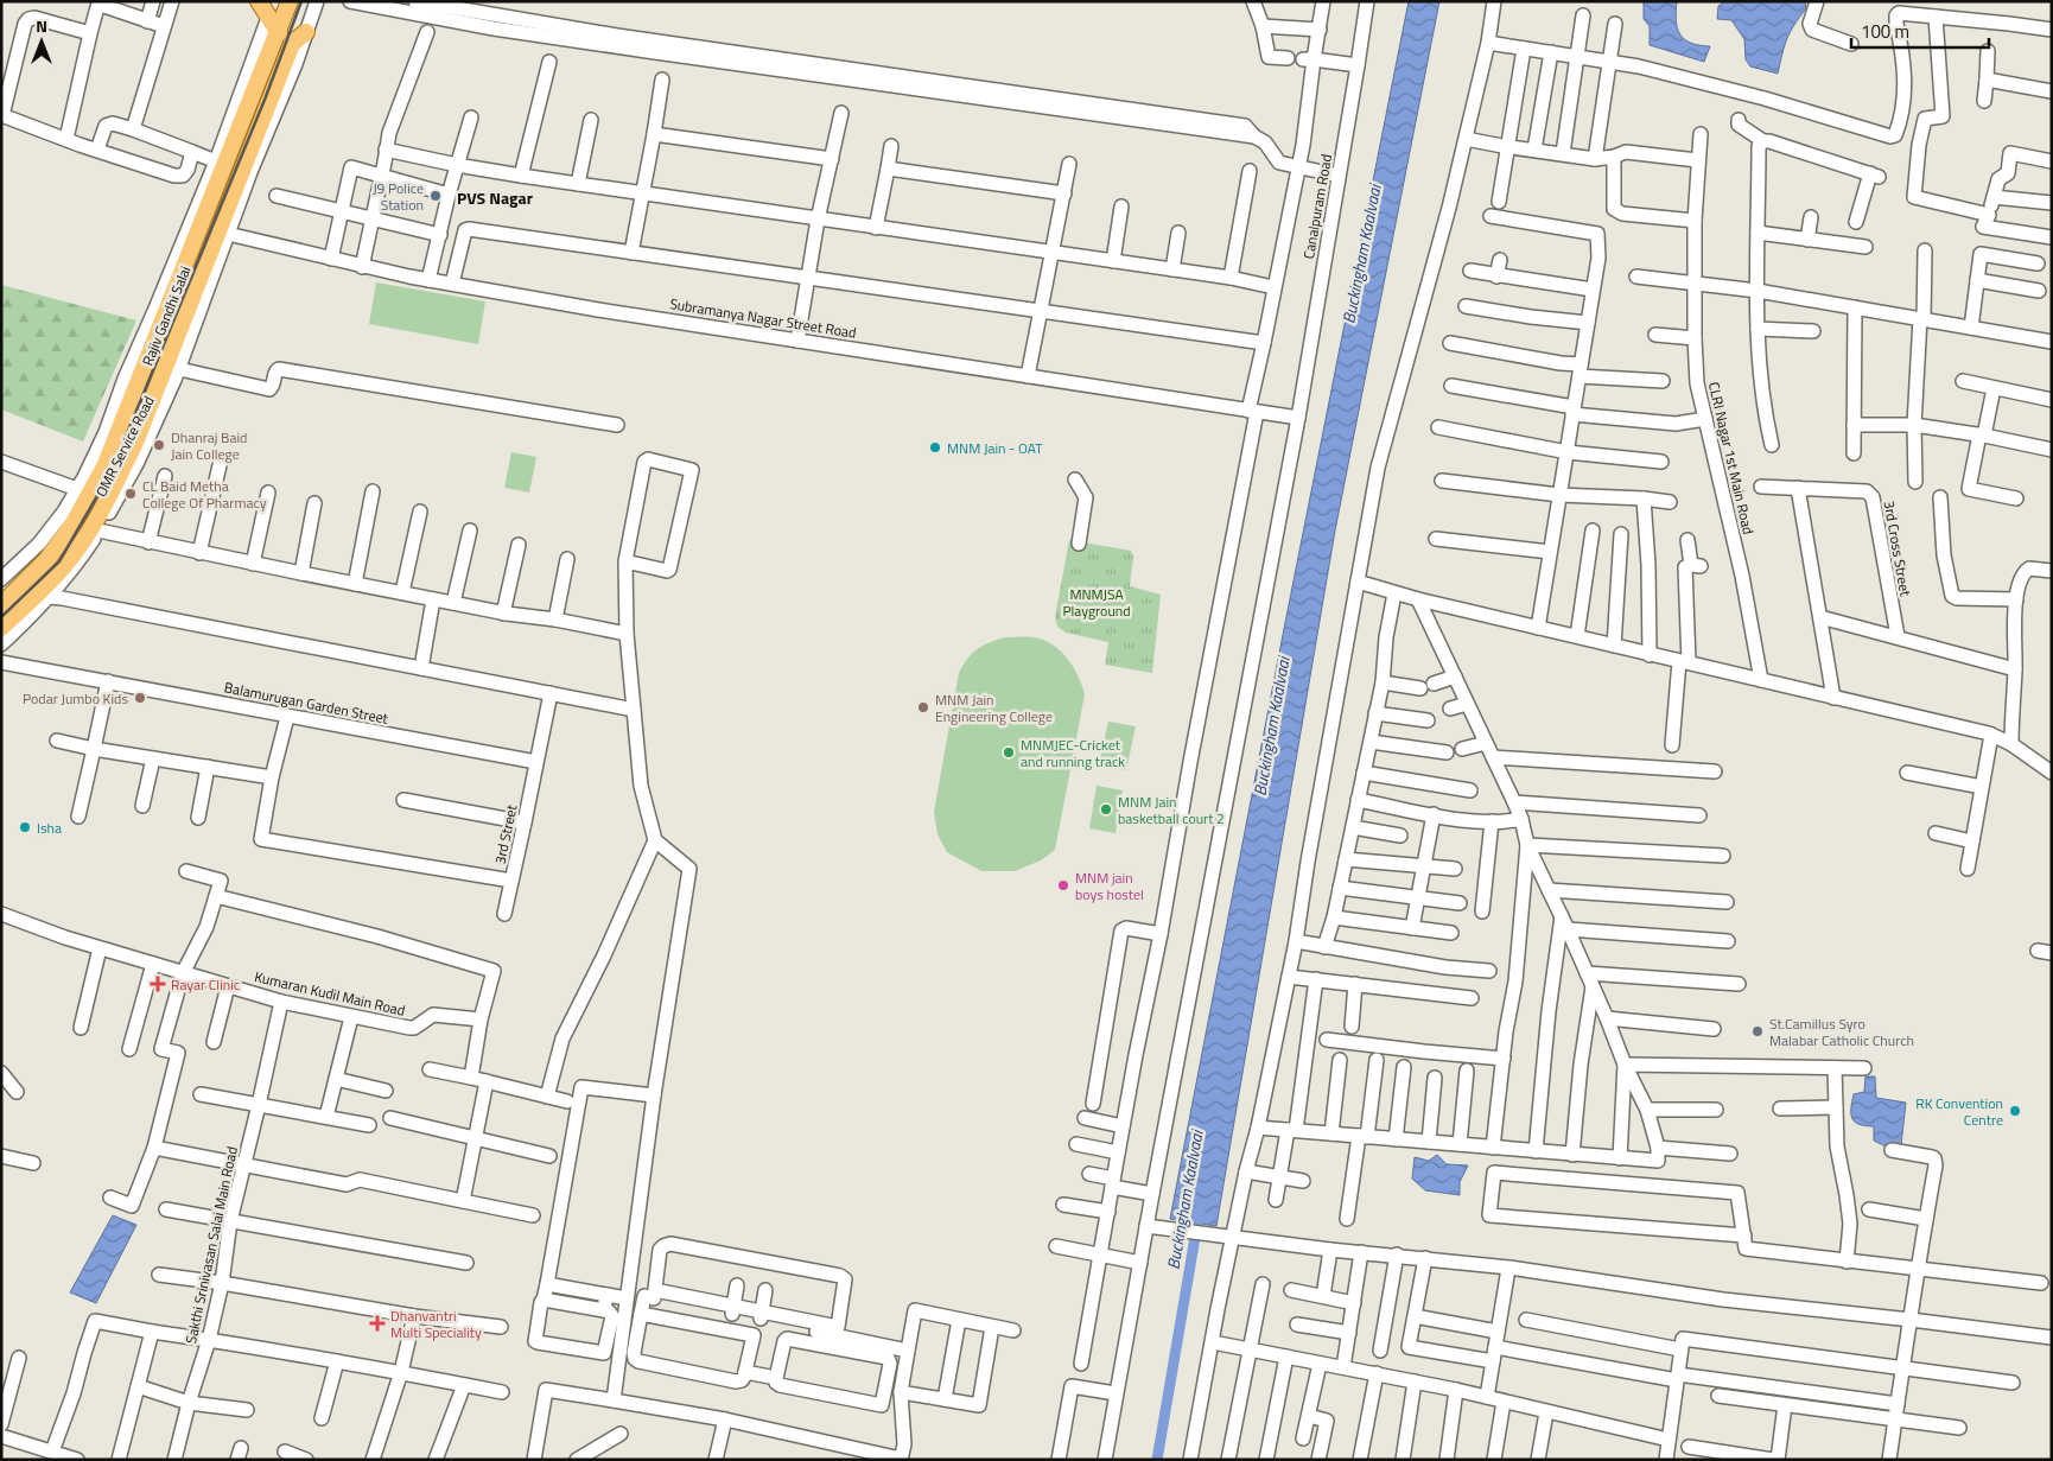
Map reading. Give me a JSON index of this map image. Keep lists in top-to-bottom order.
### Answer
{
  "streets": {
    "main road": ["Rajiv Gandhi Salai"],
    "street": [
      "Canalpuram Road",
      "Subramanya Nagar Street Road",
      "OMR Service Road",
      "CLRI Nagar 1st Main Road",
      "3rd Cross Street",
      "Balamurugan Garden Street",
      "3rd Street",
      "Kumaran Kudil Main Road",
      "Sakthi Srinivasan Salai Main Road"
    ]
  },
  "crossings": [
    ["Canalpuram Road", "Subramanya Nagar Street Road"],
    ["Rajiv Gandhi Salai", "Subramanya Nagar Street Road"],
    ["Rajiv Gandhi Salai", "OMR Service Road"],
    ["Subramanya Nagar Street Road", "OMR Service Road"],
    ["Balamurugan Garden Street", "3rd Street"],
    ["Kumaran Kudil Main Road", "Sakthi Srinivasan Salai Main Road"]
  ],
  "districts": ["PVS Nagar"],
  "water": ["Buckingham Kaalvaai"],
  "parks": ["MNMJSA Playground"],
  "places": {
    "other": [
      "J9 Police Station",
      "Dhanraj Baid Jain College",
      "MNM Jain - OAT",
      "CL Baid Metha College Of Pharmacy",
      "Podar Jumbo Kids",
      "MNM Jain Engineering College",
      "MNMJEC-Cricket and running track",
      "MNM Jain basketball court 2",
      "Isha",
      "MNM jain boys hostel",
      "St.Camillus Syro Malabar Catholic Church",
      "RK Convention Centre"
    ],
    "health": ["Rayar Clinic", "Dhanvantri Multi Speciality"]
  },
  "scale_bar": "100 m",
  "north": "top"
}
